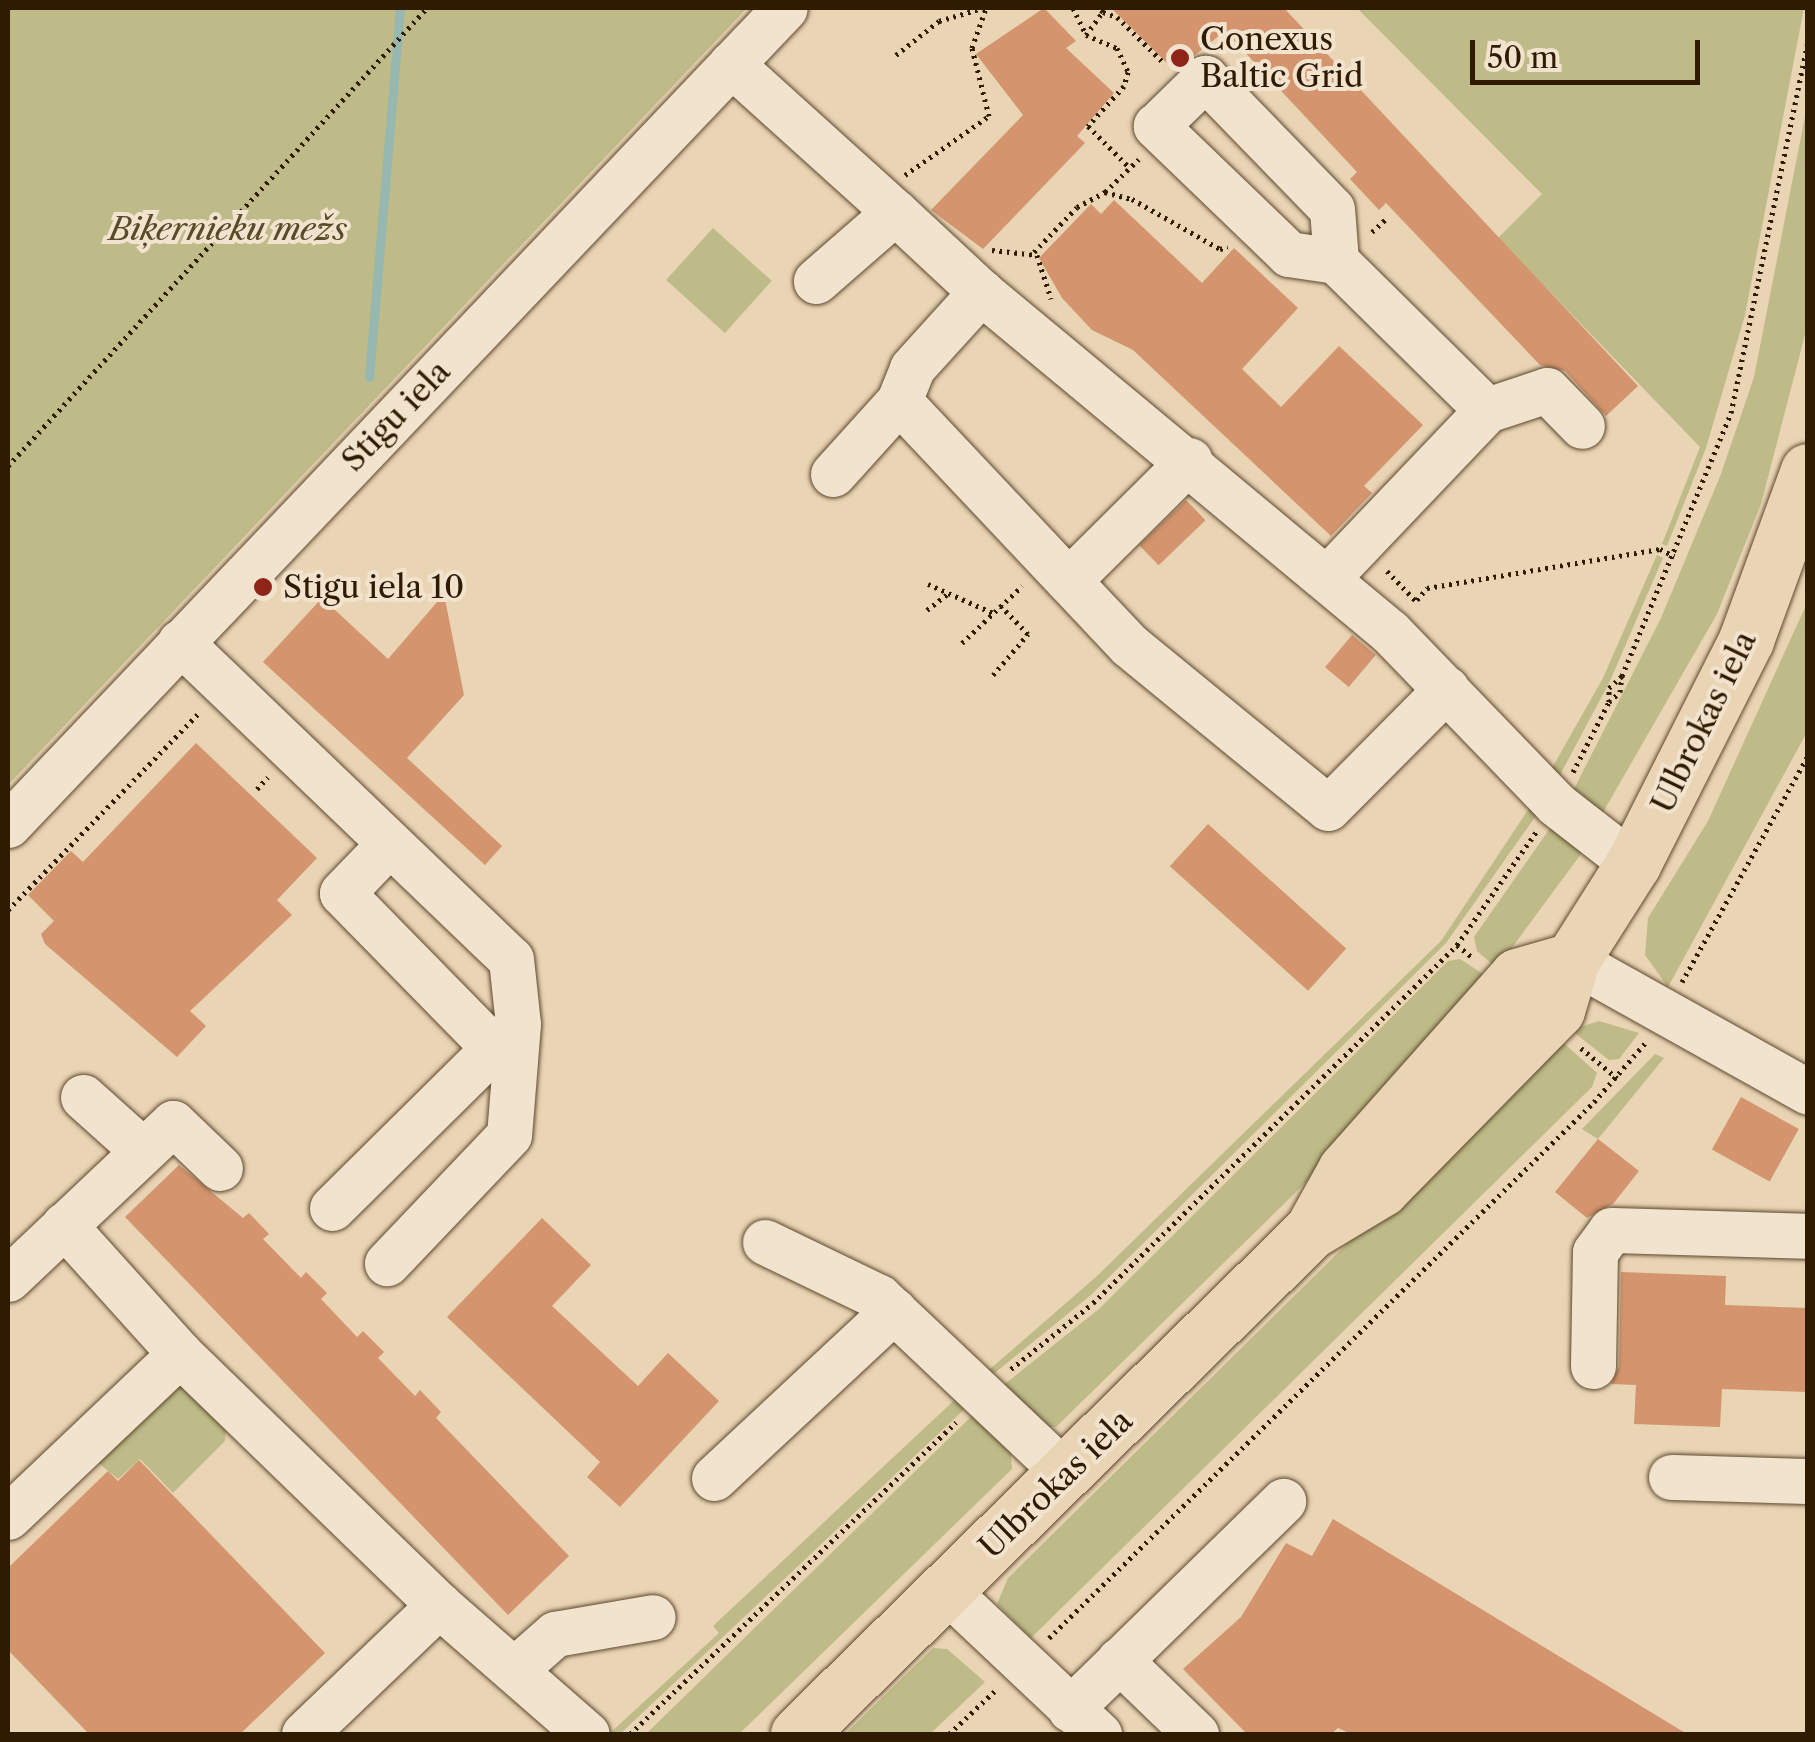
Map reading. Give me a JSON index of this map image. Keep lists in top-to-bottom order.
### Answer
{
  "streets": {
    "main road": ["Ulbrokas iela"],
    "street": ["Stigu iela"]
  },
  "parks": ["Biķernieku mežs"],
  "places": ["Conexus Baltic Grid", "Stigu iela 10"],
  "scale_bar": "50 m"
}
